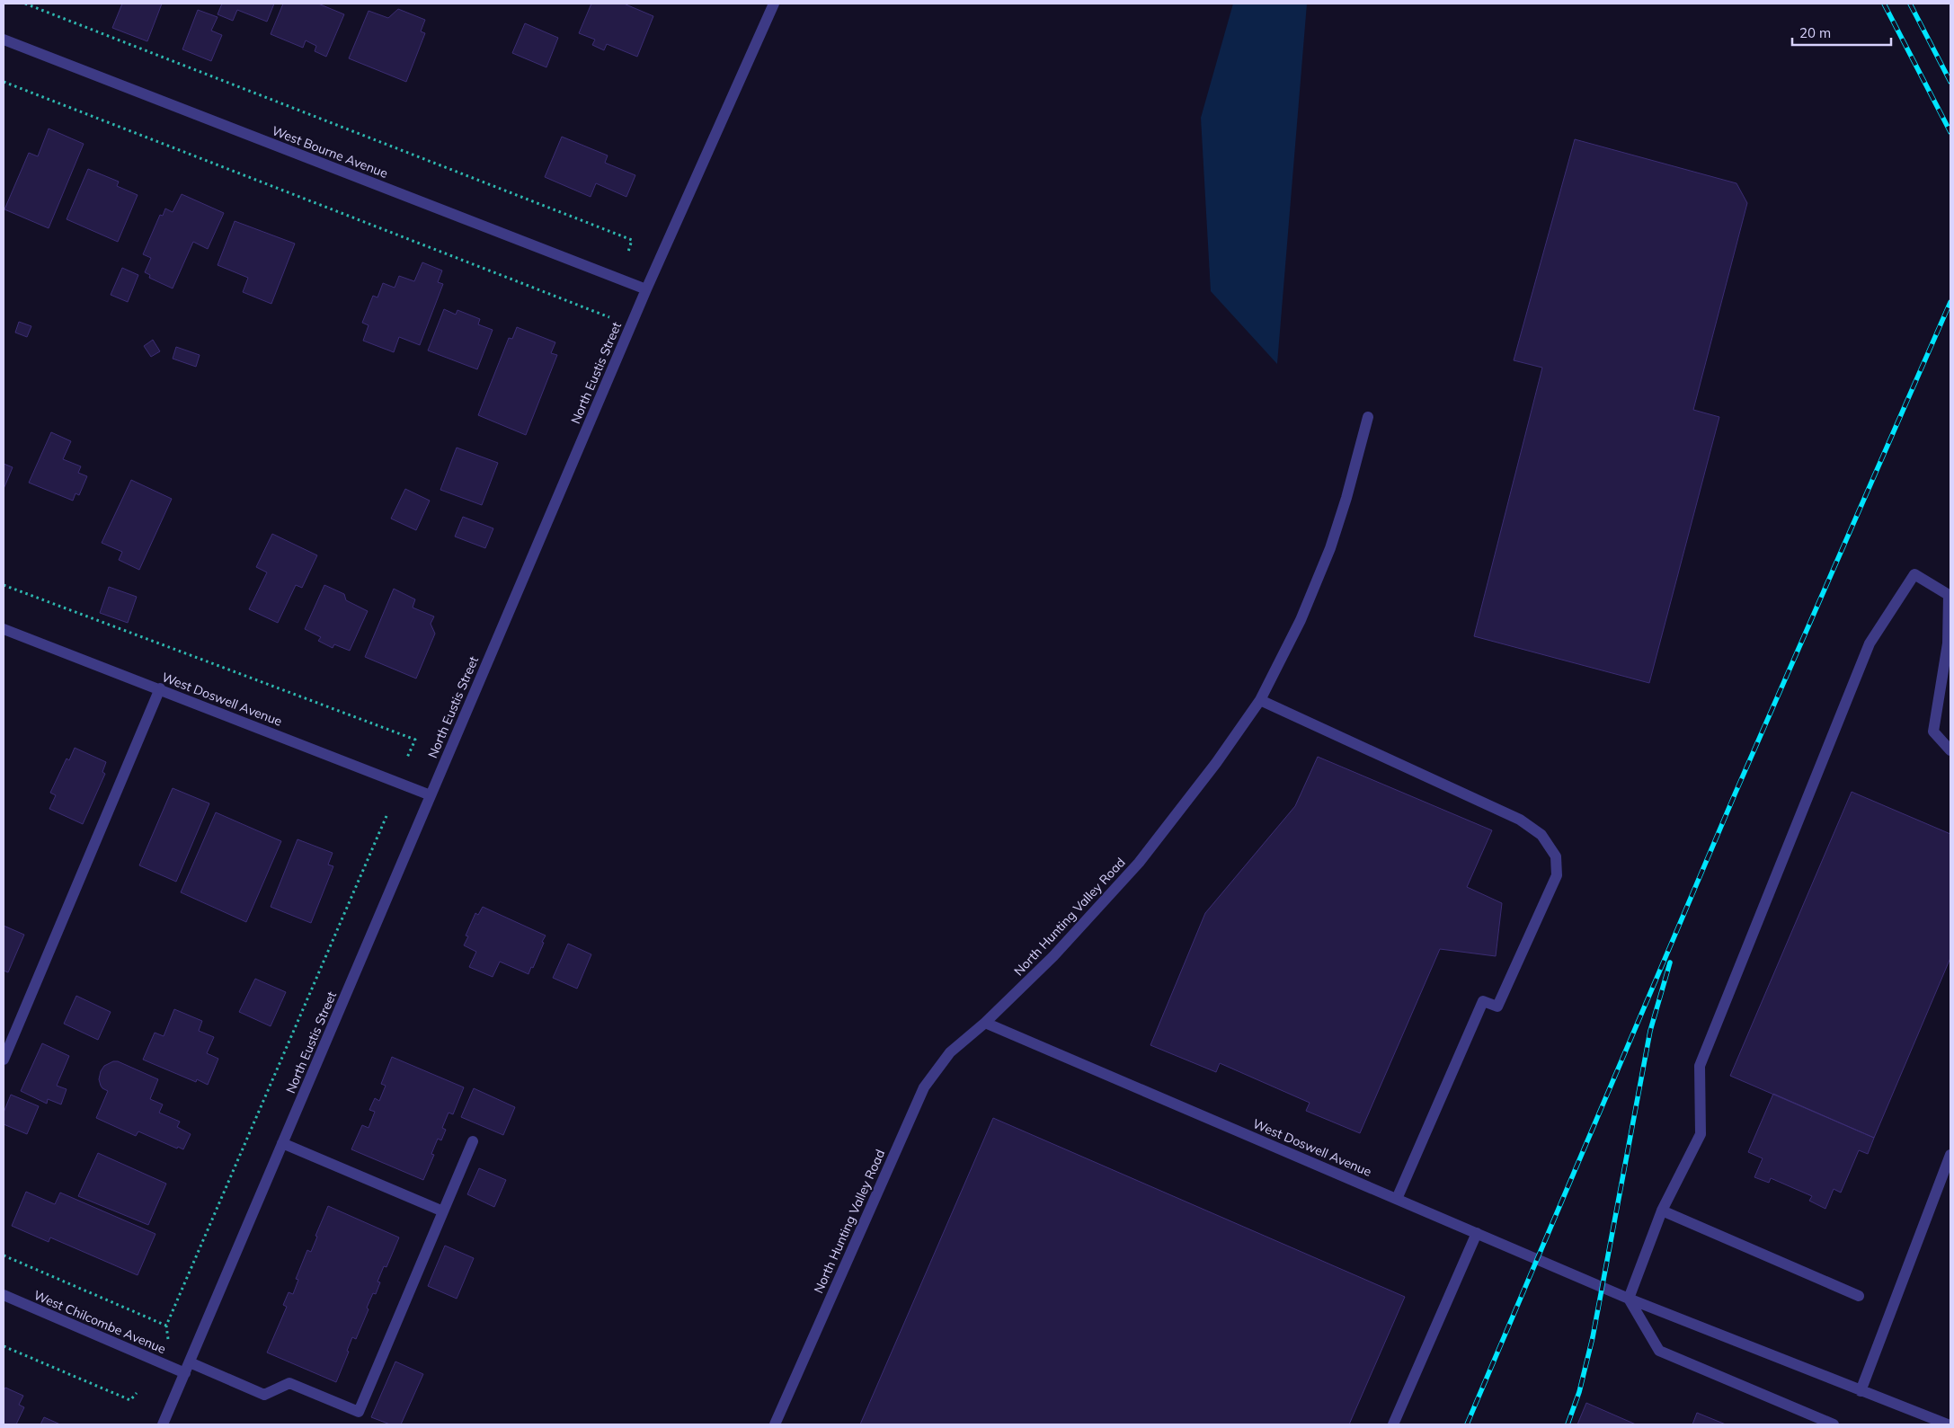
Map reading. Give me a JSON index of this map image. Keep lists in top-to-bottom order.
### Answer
{
  "streets": {
    "street": [
      "West Bourne Avenue",
      "North Eustis Street",
      "West Doswell Avenue",
      "North Hunting Valley Road",
      "West Chilcombe Avenue"
    ]
  },
  "crossings": [
    ["West Bourne Avenue", "North Eustis Street"],
    ["North Eustis Street", "West Doswell Avenue"],
    ["North Eustis Street", "West Chilcombe Avenue"],
    ["West Doswell Avenue", "North Hunting Valley Road"]
  ],
  "scale_bar": "20 m"
}
